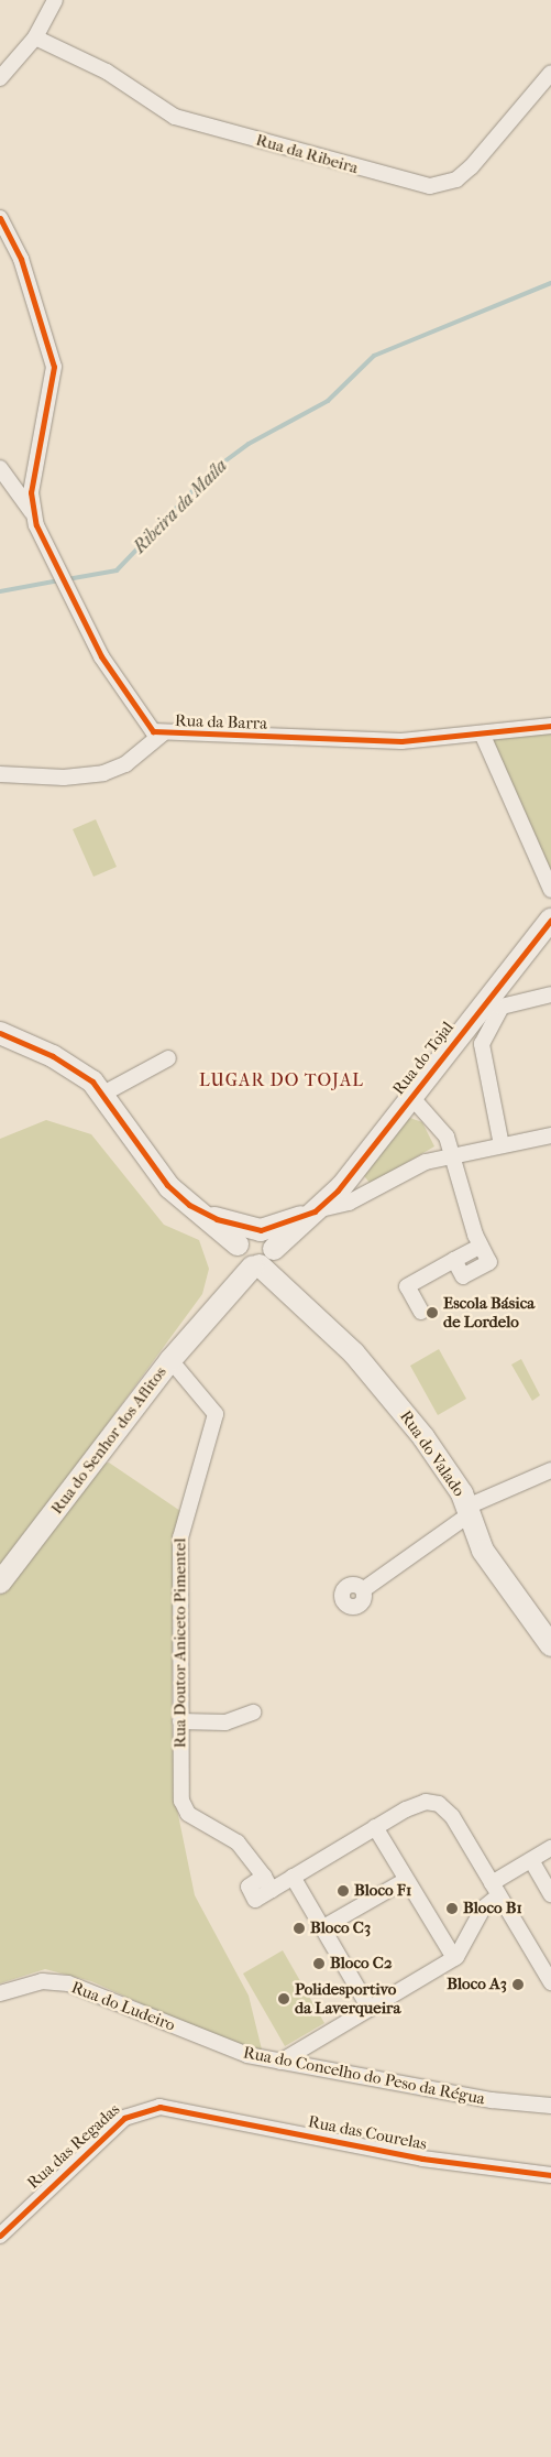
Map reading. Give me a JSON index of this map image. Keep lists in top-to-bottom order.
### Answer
{
  "streets": {
    "main road": ["Rua do Tojal", "Rua do Senhor dos Aflitos", "Rua do Valado"],
    "street": [
      "Rua da Ribeira",
      "Rua da Barra",
      "Rua Doutor Aniceto Pimentel",
      "Rua do Ludeiro",
      "Rua do Concelho do Peso da Régua",
      "Rua das Courelas",
      "Rua das Regadas"
    ]
  },
  "crossings": [
    ["Rua do Tojal", "Rua do Senhor dos Aflitos"],
    ["Rua do Tojal", "Rua do Valado"],
    ["Rua do Senhor dos Aflitos", "Rua Doutor Aniceto Pimentel"],
    ["Rua do Ludeiro", "Rua do Concelho do Peso da Régua"],
    ["Rua das Courelas", "Rua das Regadas"]
  ],
  "districts": ["LUGAR DO TOJAL"],
  "water": ["Ribeira da Maíla"],
  "places": [
    "Escola Básica de Lordelo",
    "Bloco F1",
    "Bloco B1",
    "Bloco C3",
    "Bloco C2",
    "Bloco A3",
    "Polidesportivo da Laverqueira"
  ]
}
